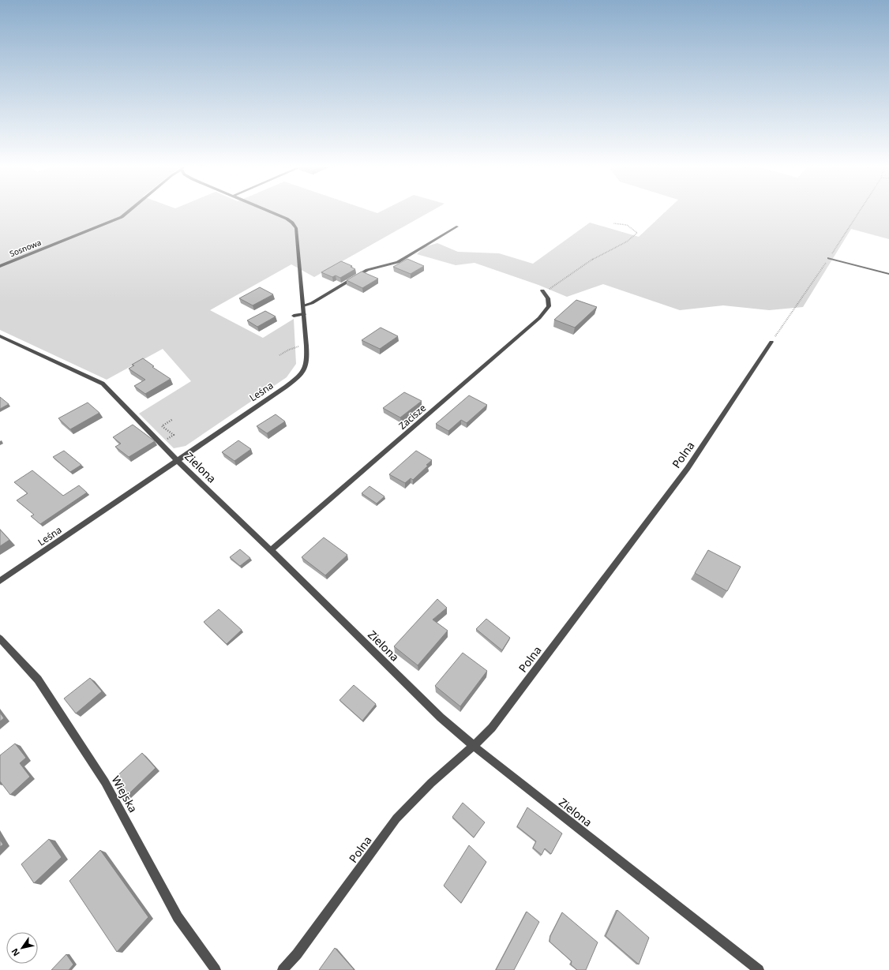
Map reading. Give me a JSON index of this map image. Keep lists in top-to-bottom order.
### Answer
{
  "streets": {
    "street": [
      "Sosnowa",
      "Leśna",
      "Zacisze",
      "Polna",
      "Zielona",
      "Wiejska"
    ]
  },
  "crossings": [
    ["Leśna", "Zielona"],
    ["Zacisze", "Zielona"],
    ["Polna", "Zielona"]
  ],
  "north": "bottom left"
}
